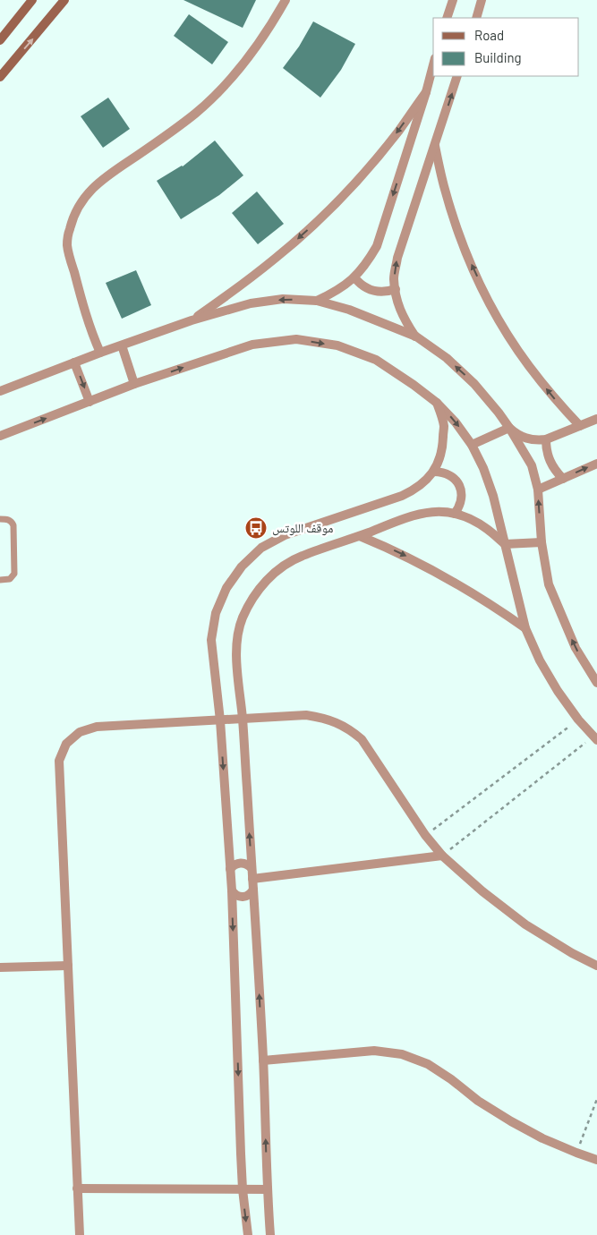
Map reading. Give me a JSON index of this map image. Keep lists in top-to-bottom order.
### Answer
{
  "places": {
    "bus stop": ["موقف اللوتس"]
  },
  "legend": ["Road", "Building"]
}
